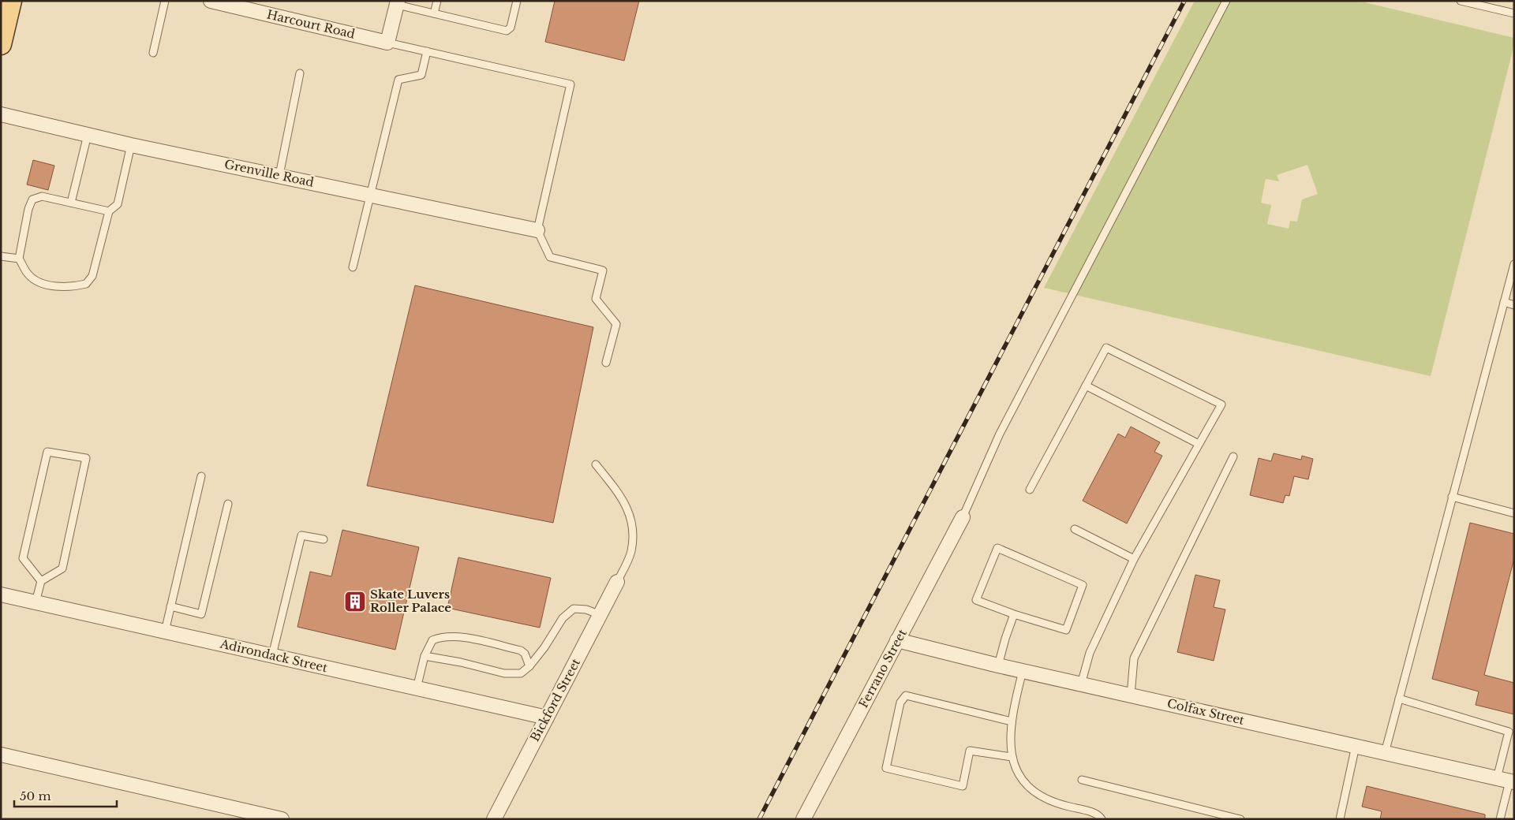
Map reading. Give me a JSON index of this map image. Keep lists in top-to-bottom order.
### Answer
{
  "streets": {
    "street": [
      "Harcourt Road",
      "Grenville Road",
      "Adirondack Street",
      "Ferrano Street",
      "Bickford Street",
      "Colfax Street"
    ]
  },
  "crossings": [
    ["Adirondack Street", "Bickford Street"],
    ["Ferrano Street", "Colfax Street"]
  ],
  "places": {
    "building": ["Skate Luvers Roller Palace"]
  },
  "scale_bar": "50 m"
}
